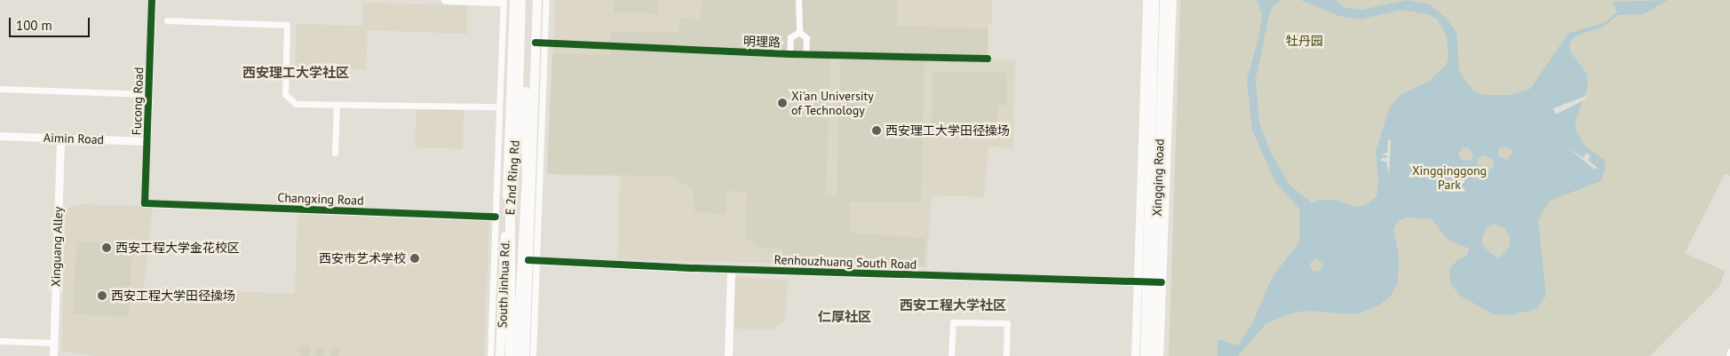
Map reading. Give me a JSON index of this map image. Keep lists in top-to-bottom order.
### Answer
{
  "streets": {
    "highway": ["E 2nd Ring Rd"],
    "main road": ["Xingqing Road", "South Jinhua Rd."],
    "street": [
      "明理路",
      "Fucong Road",
      "Aimin Road",
      "Changxing Road",
      "Xinguang Alley",
      "Renhouzhuang South Road"
    ]
  },
  "crossings": [
    ["明理路", "South Jinhua Rd."],
    ["Fucong Road", "Aimin Road"],
    ["Fucong Road", "Changxing Road"],
    ["Aimin Road", "Xinguang Alley"],
    ["Xingqing Road", "Renhouzhuang South Road"],
    ["Renhouzhuang South Road", "South Jinhua Rd."]
  ],
  "districts": ["西安理工大学社区", "西安工程大学社区", "仁厚社区"],
  "parks": ["牡丹园", "Xingqinggong Park"],
  "places": [
    "Xi'an University of Technology",
    "西安理工大学田径操场",
    "西安工程大学金花校区",
    "西安市艺术学校",
    "西安工程大学田径操场"
  ],
  "scale_bar": "100 m"
}
